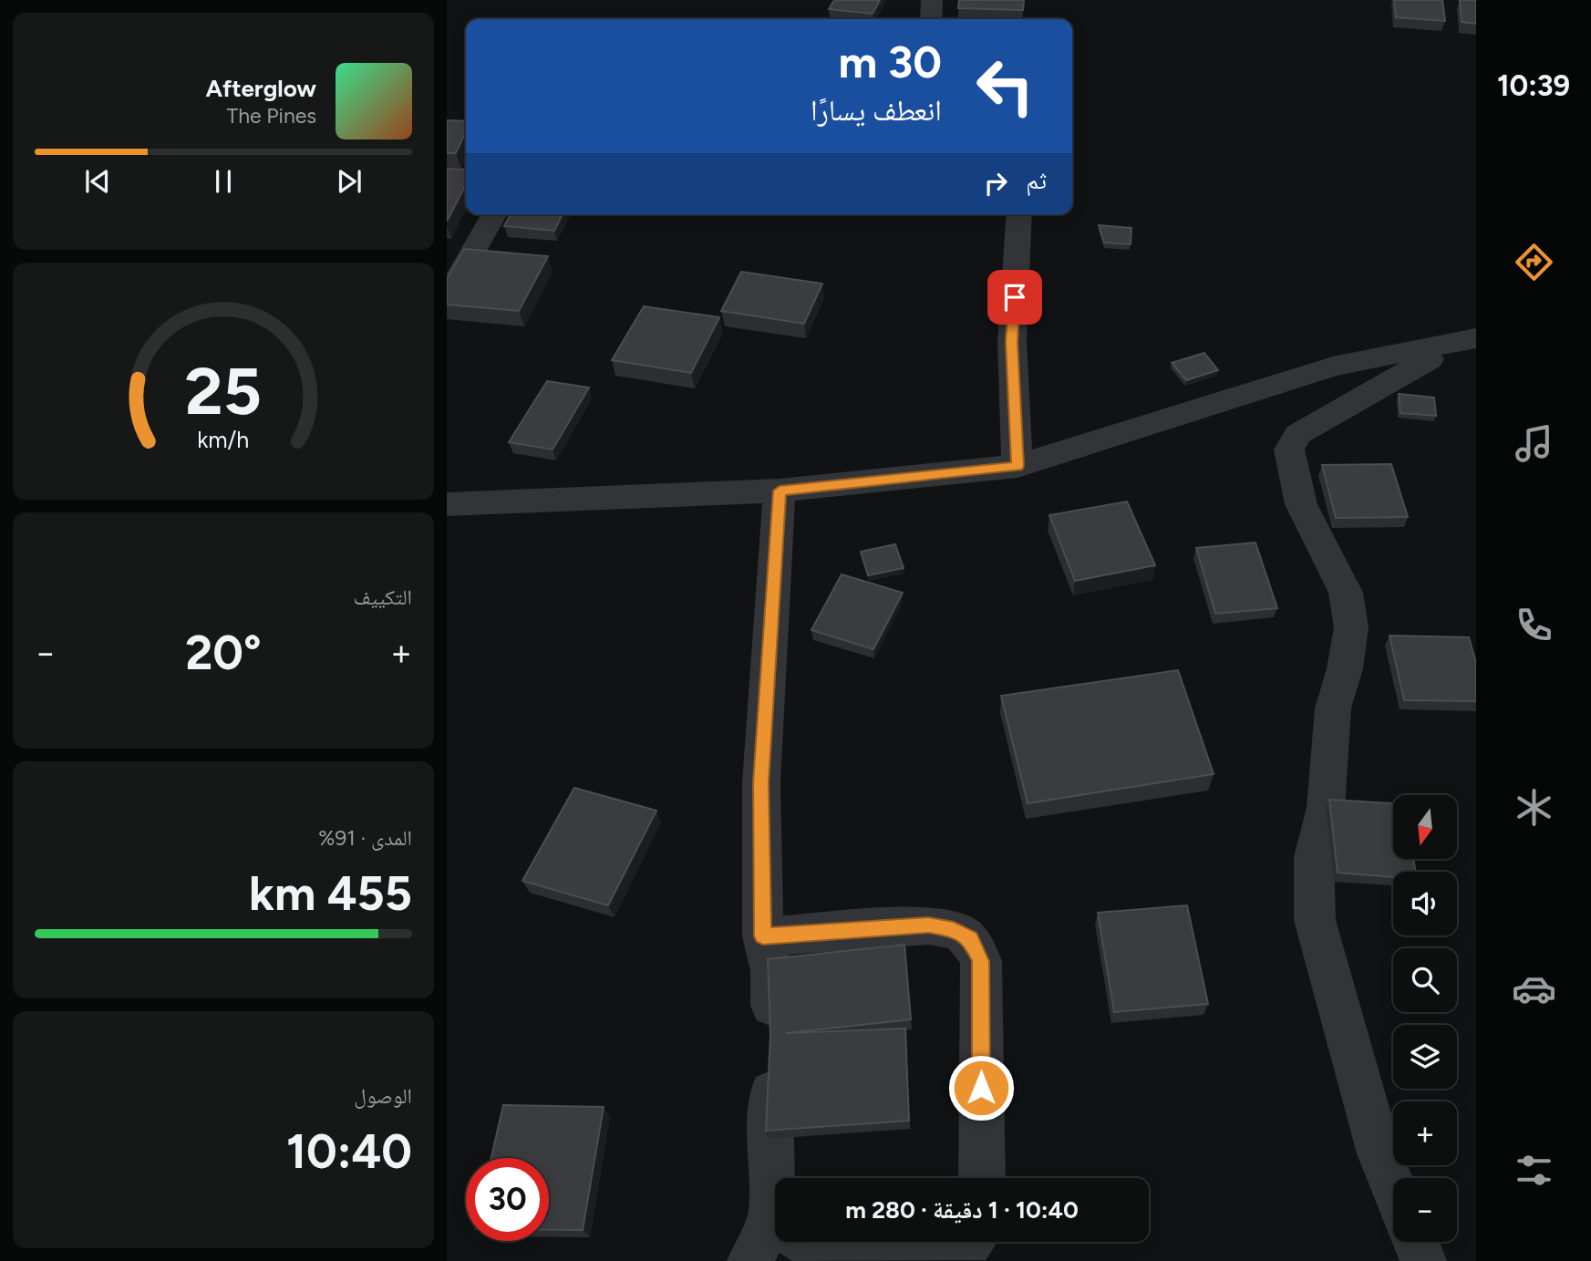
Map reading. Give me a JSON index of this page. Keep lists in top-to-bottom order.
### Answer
{
  "north": "bottom",
  "page": {
    "tabs": "10:39",
    "turn": ["30 m", "انعطف يسارًا"],
    "song": ["Afterglow", "The Pines"],
    "then": "ثم",
    "tile": [
      "التكييف",
      ["المدى · 91%", "455 km"],
      ["الوصول", "10:40"]
    ],
    "heat": ["−", "20°", "+"],
    "map_buttons": ["+", "−"],
    "limit": "30",
    "trip": "10:40 · 1 دقيقة · 280 m",
    "gauge": ["25", "km/h"]
  }
}
